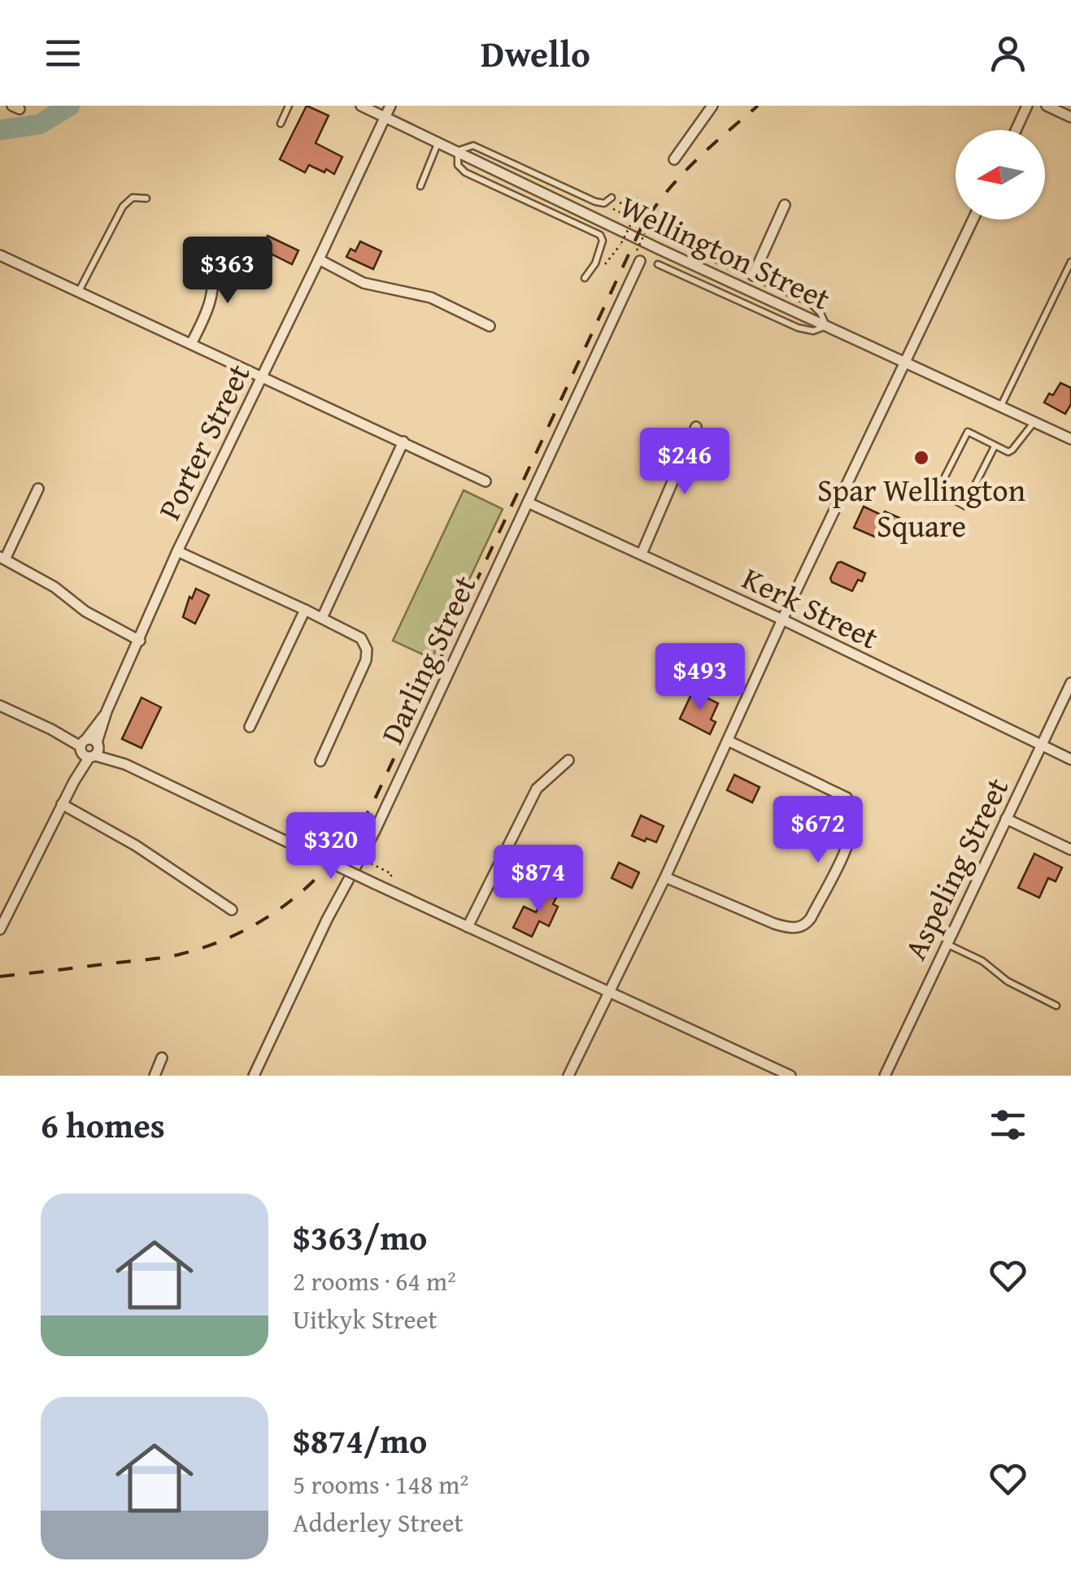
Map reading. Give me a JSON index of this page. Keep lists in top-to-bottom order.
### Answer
{
  "streets": {
    "street": [
      "Wellington Street",
      "Porter Street",
      "Kerk Street",
      "Darling Street",
      "Aspeling Street"
    ]
  },
  "crossings": [
    ["Wellington Street", "Porter Street"],
    ["Kerk Street", "Darling Street"],
    ["Kerk Street", "Aspeling Street"]
  ],
  "places": ["Spar Wellington Square"],
  "north": "left",
  "page": {
    "header": "Dwello",
    "price": [
      "$363",
      "$246",
      "$493",
      "$672",
      "$320",
      "$874"
    ],
    "heading": "6 homes",
    "list": [
      {
        "name": "$363/mo",
        "note": "2 rooms · 64 m² · Uitkyk Street"
      },
      {
        "name": "$874/mo",
        "note": "5 rooms · 148 m² · Adderley Street"
      }
    ]
  }
}
